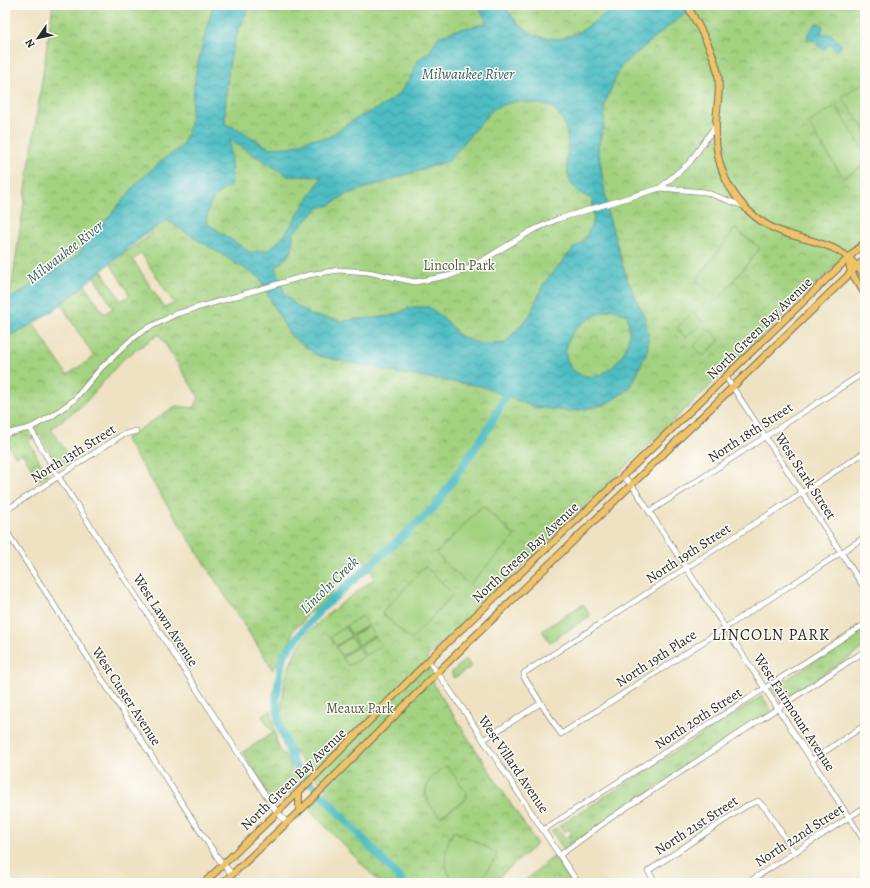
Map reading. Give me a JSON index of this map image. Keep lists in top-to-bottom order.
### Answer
{
  "streets": {
    "main road": ["North Green Bay Avenue"],
    "street": [
      "North 18th Street",
      "North 13th Street",
      "West Stark Street",
      "North 19th Street",
      "West Lawn Avenue",
      "North 19th Place",
      "West Custer Avenue",
      "West Fairmount Avenue",
      "North 20th Street",
      "West Villard Avenue",
      "North 21st Street",
      "North 22nd Street"
    ]
  },
  "crossings": [
    ["North Green Bay Avenue", "West Stark Street"],
    ["North Green Bay Avenue", "West Lawn Avenue"],
    ["North Green Bay Avenue", "West Custer Avenue"],
    ["North Green Bay Avenue", "West Fairmount Avenue"],
    ["North Green Bay Avenue", "West Villard Avenue"],
    ["North 18th Street", "West Stark Street"],
    ["North 18th Street", "West Fairmount Avenue"],
    ["North 13th Street", "West Lawn Avenue"],
    ["West Stark Street", "North 19th Street"],
    ["West Stark Street", "North 19th Place"],
    ["North 19th Street", "North 19th Place"],
    ["North 19th Street", "West Fairmount Avenue"],
    ["North 19th Place", "West Fairmount Avenue"],
    ["West Fairmount Avenue", "North 20th Street"],
    ["West Fairmount Avenue", "North 22nd Street"],
    ["North 20th Street", "West Villard Avenue"],
    ["North 21st Street", "North 22nd Street"]
  ],
  "districts": ["LINCOLN PARK"],
  "water": ["Milwaukee River", "Lincoln Creek"],
  "parks": ["Lincoln Park", "Meaux Park"],
  "north": "bottom left"
}
